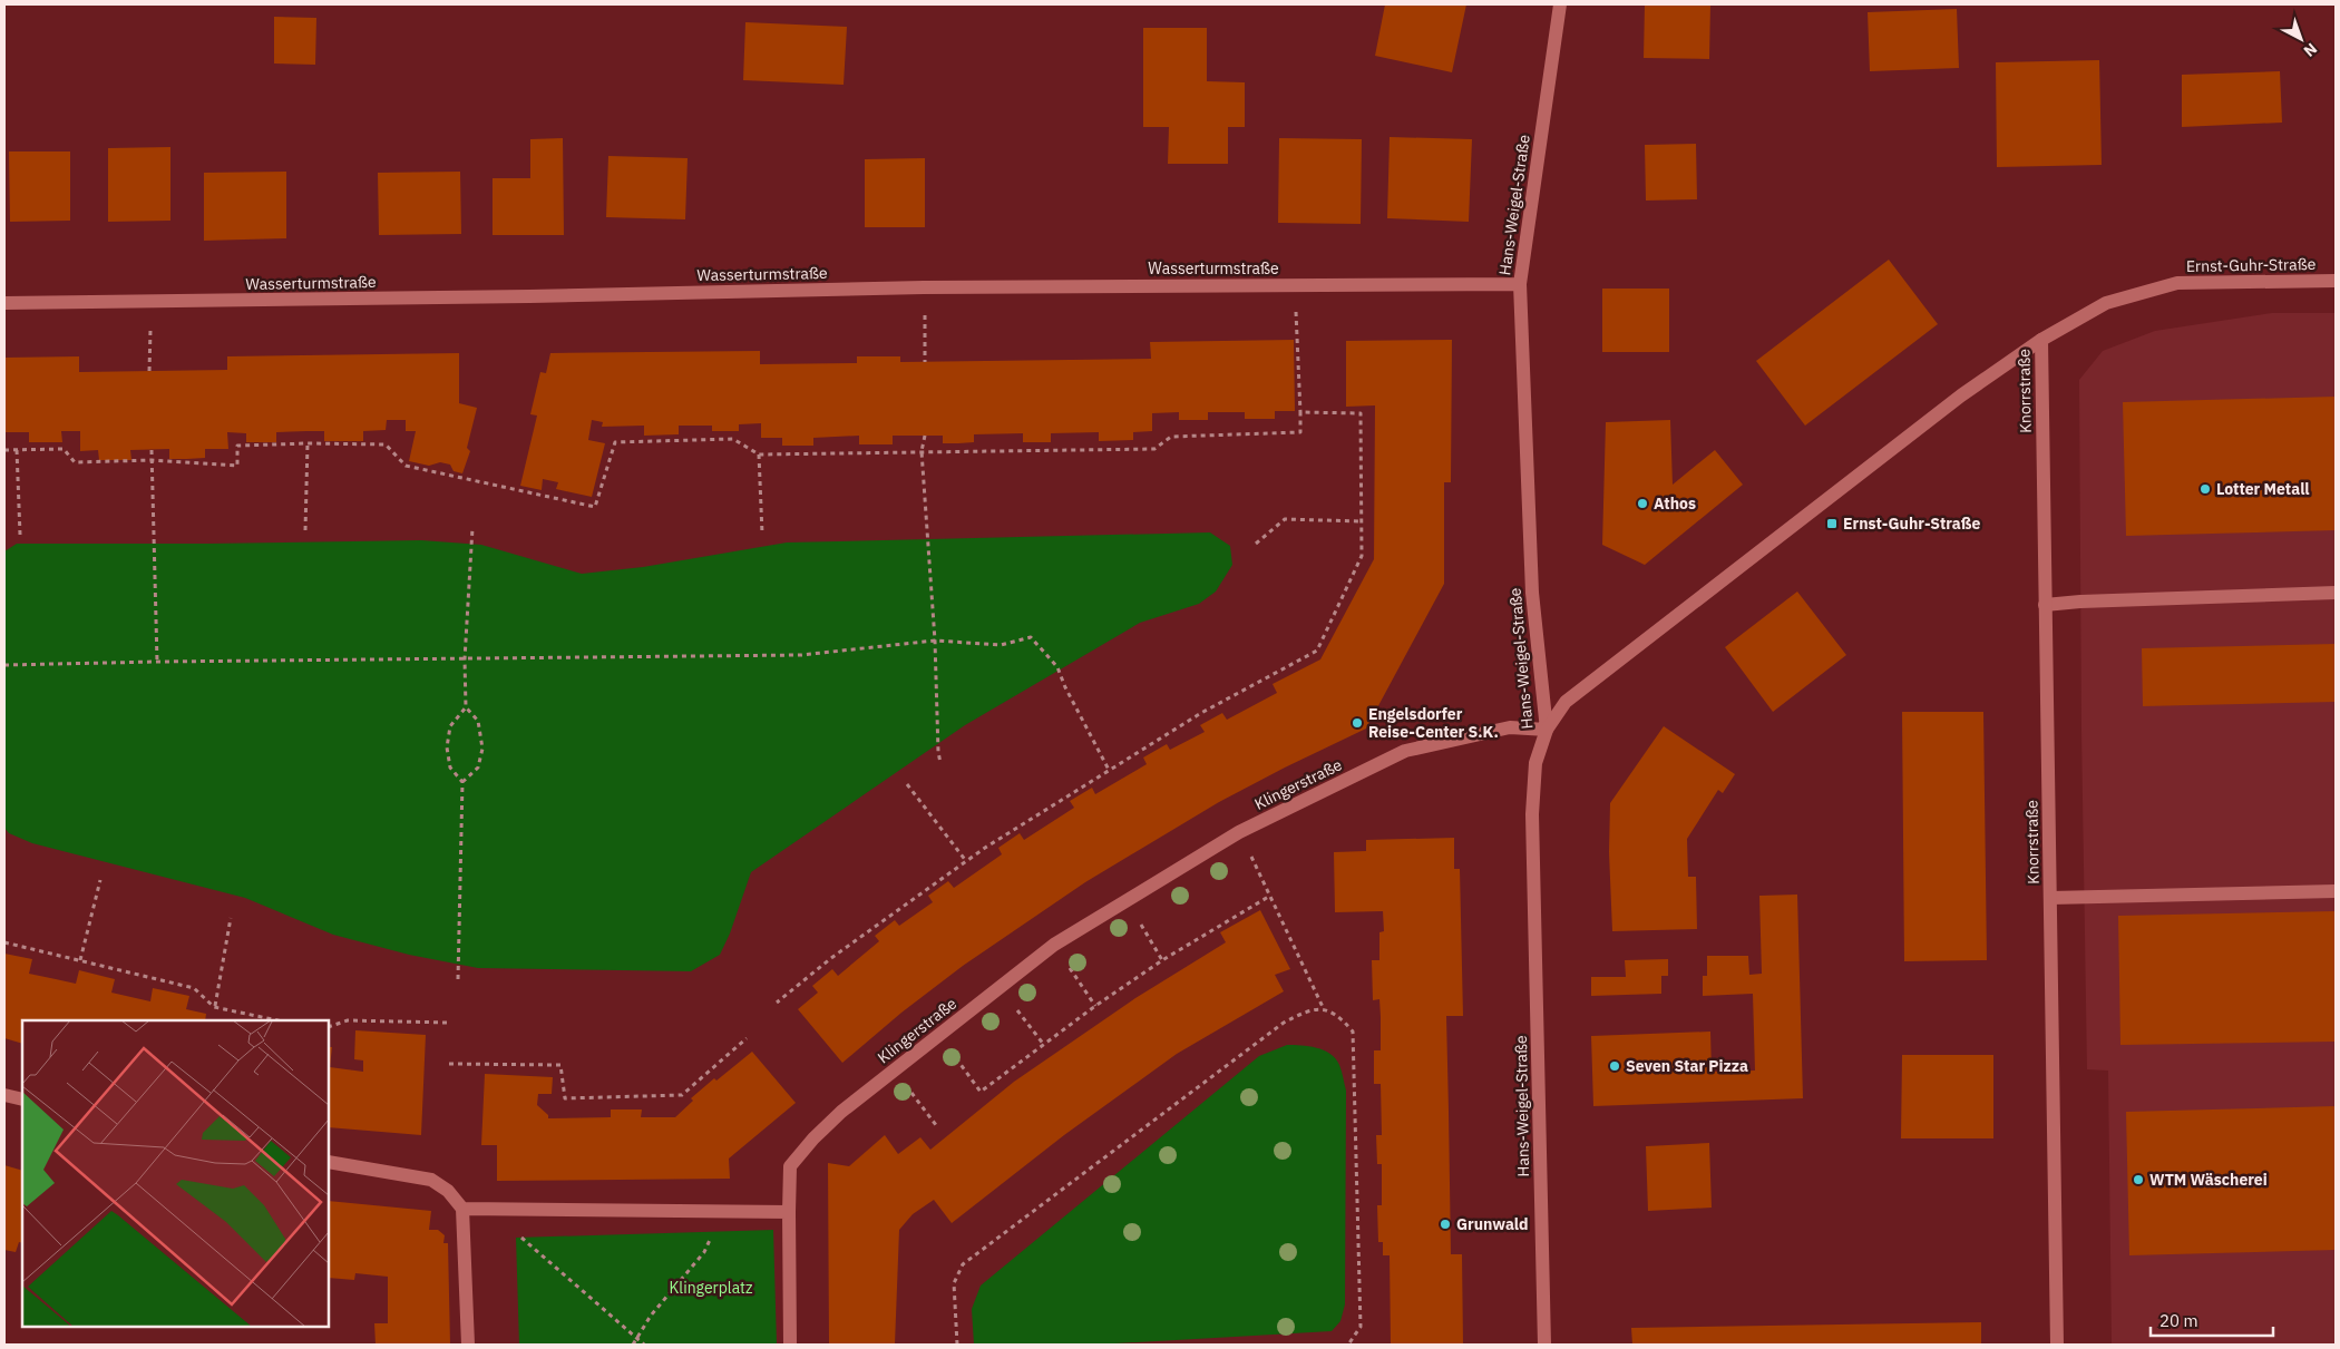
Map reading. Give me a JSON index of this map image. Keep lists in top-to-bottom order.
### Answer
{
  "streets": {
    "street": [
      "Hans-Weigel-Straße",
      "Ernst-Guhr-Straße",
      "Wasserturmstraße",
      "Knorrstraße",
      "Klingerstraße"
    ]
  },
  "crossings": [
    ["Hans-Weigel-Straße", "Ernst-Guhr-Straße"],
    ["Hans-Weigel-Straße", "Wasserturmstraße"],
    ["Hans-Weigel-Straße", "Klingerstraße"],
    ["Ernst-Guhr-Straße", "Knorrstraße"],
    ["Ernst-Guhr-Straße", "Klingerstraße"]
  ],
  "parks": ["Klingerplatz"],
  "places": {
    "other": [
      "Lotter Metall",
      "Athos",
      "Engelsdorfer Reise-Center S.K.",
      "Seven Star Pizza",
      "WTM Wäscherei",
      "Grunwald"
    ],
    "transit": ["Ernst-Guhr-Straße"]
  },
  "scale_bar": "20 m",
  "north": "bottom right"
}
